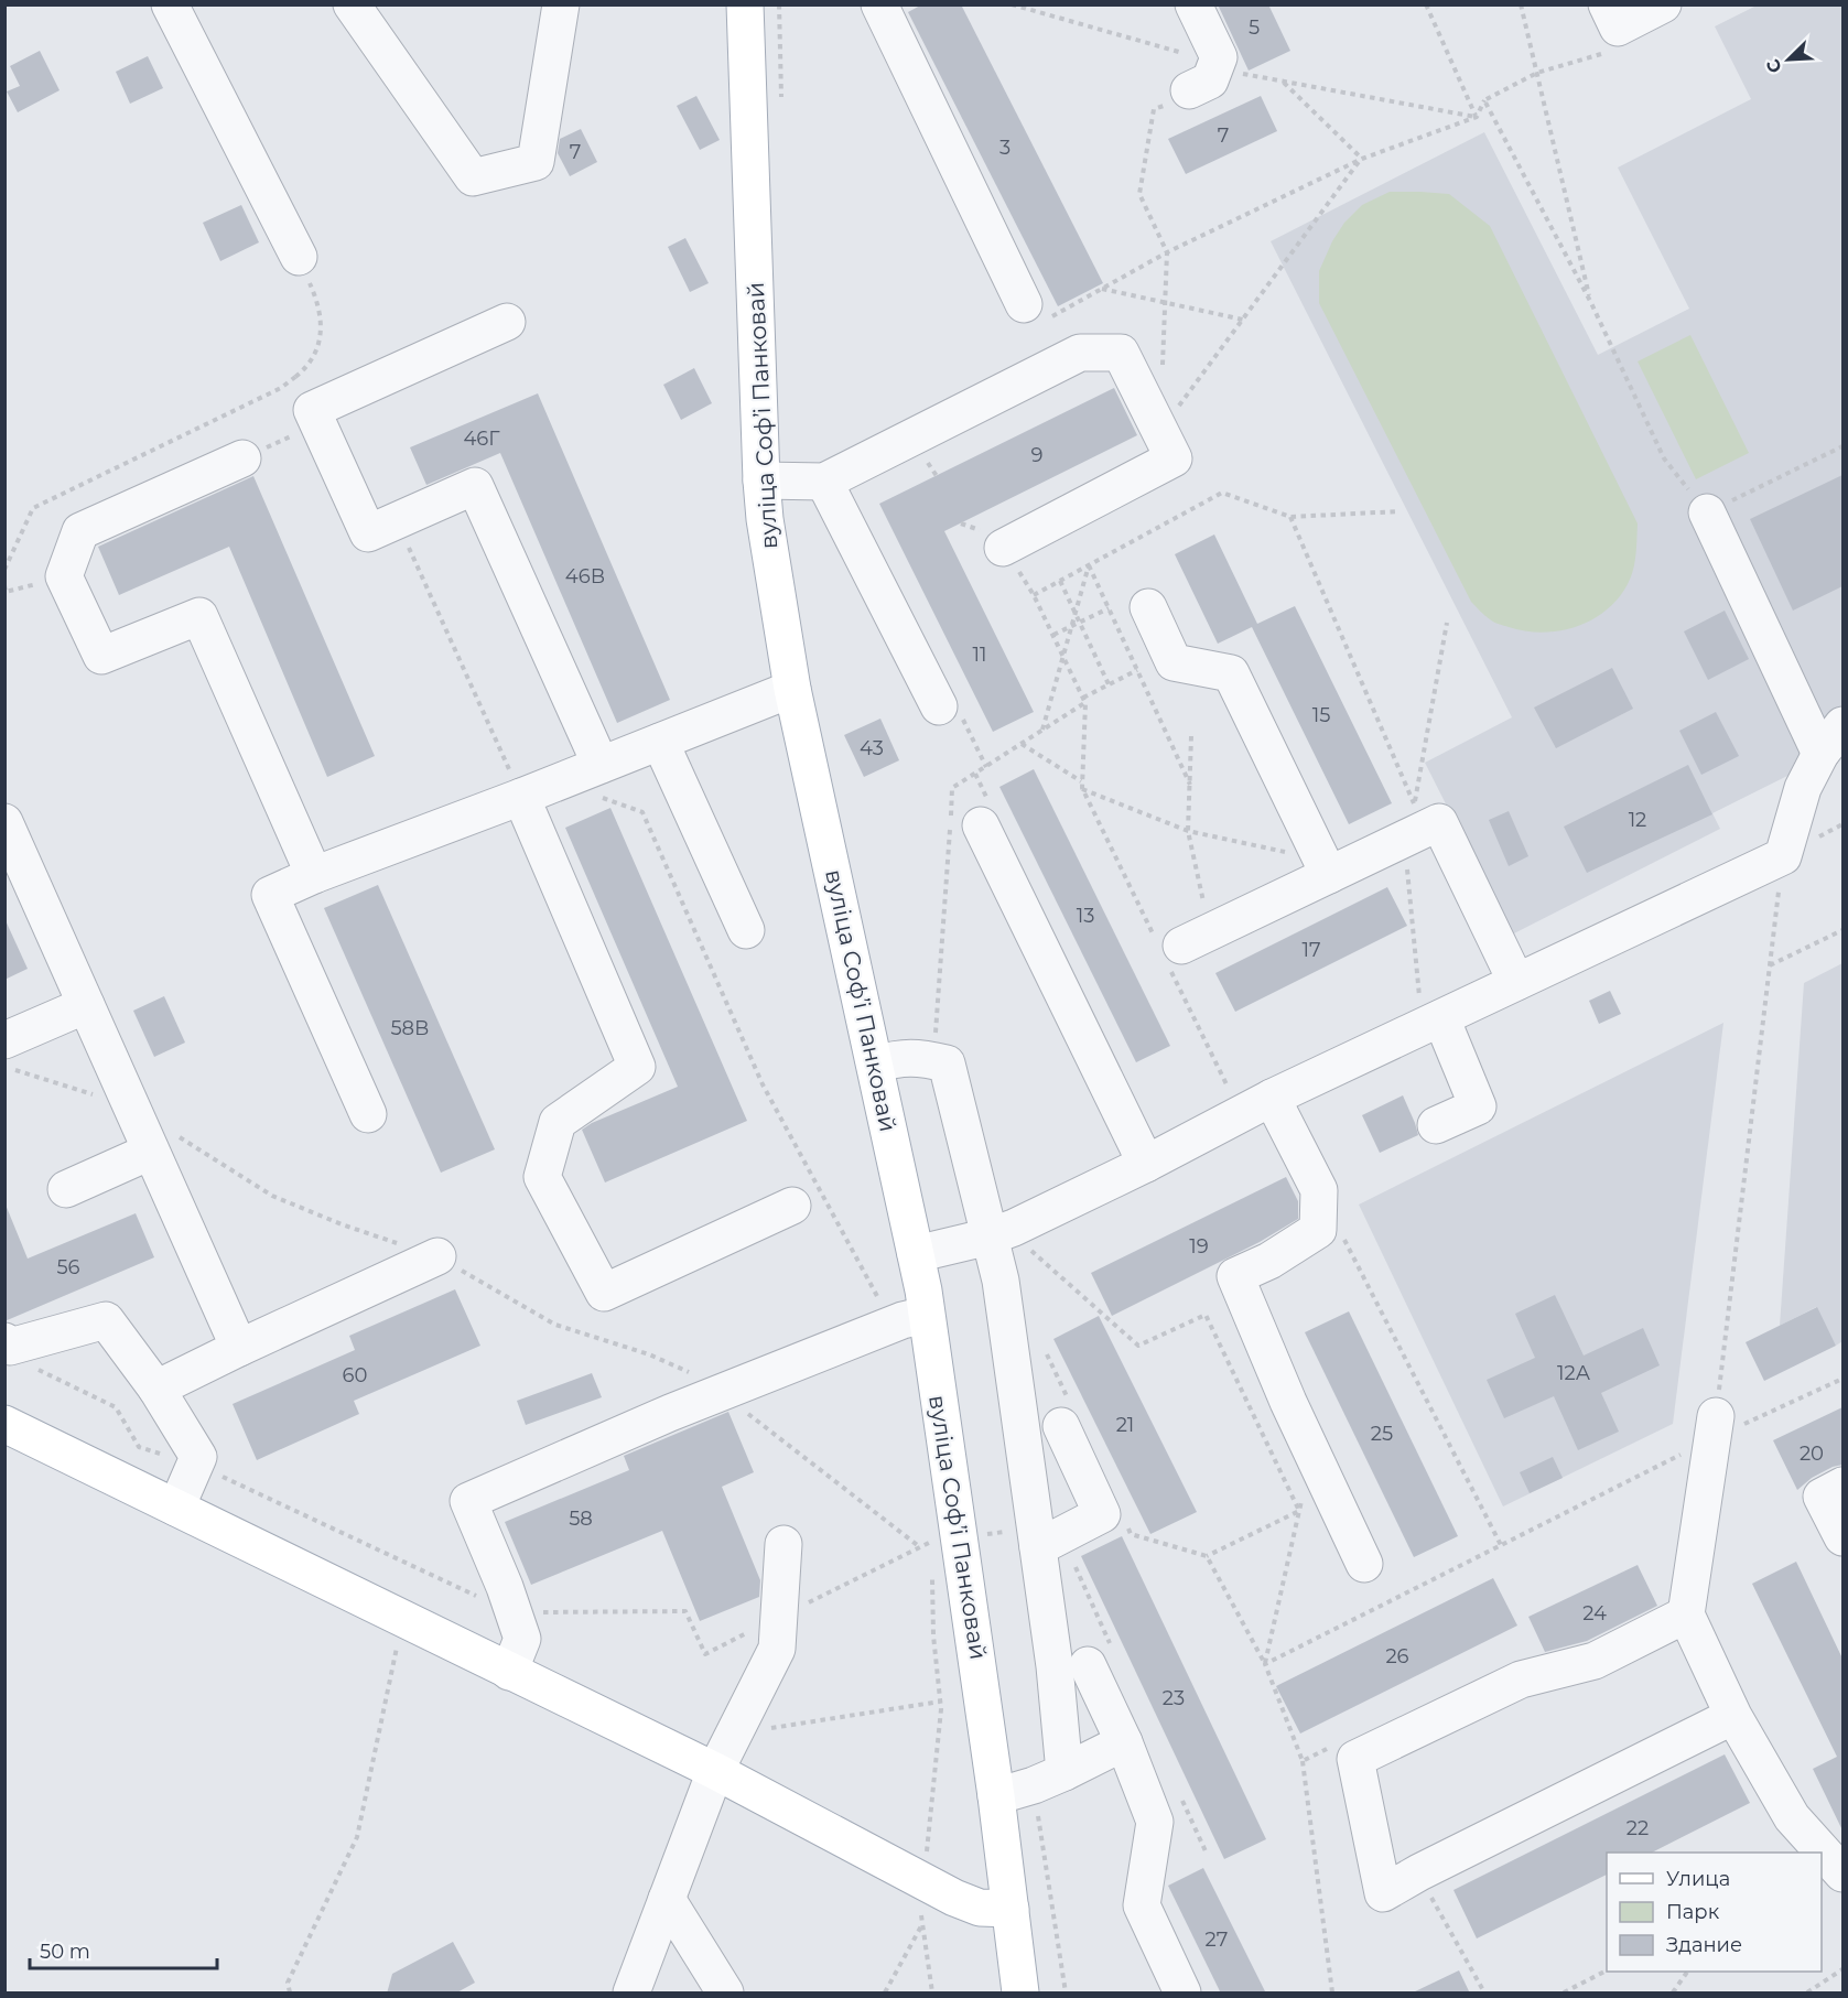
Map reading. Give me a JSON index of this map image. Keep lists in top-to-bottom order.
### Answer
{
  "streets": {
    "main road": ["вуліца Софʼі Панковай"]
  },
  "house_numbers": [
    "5",
    "7",
    "3",
    "7",
    "46Г",
    "9",
    "46В",
    "11",
    "15",
    "43",
    "12",
    "13",
    "17",
    "58В",
    "19",
    "56",
    "12А",
    "60",
    "21",
    "25",
    "20",
    "58",
    "24",
    "26",
    "23",
    "22",
    "27"
  ],
  "legend": ["Улица", "Парк", "Здание"],
  "scale_bar": "50 m",
  "north": "bottom left"
}
